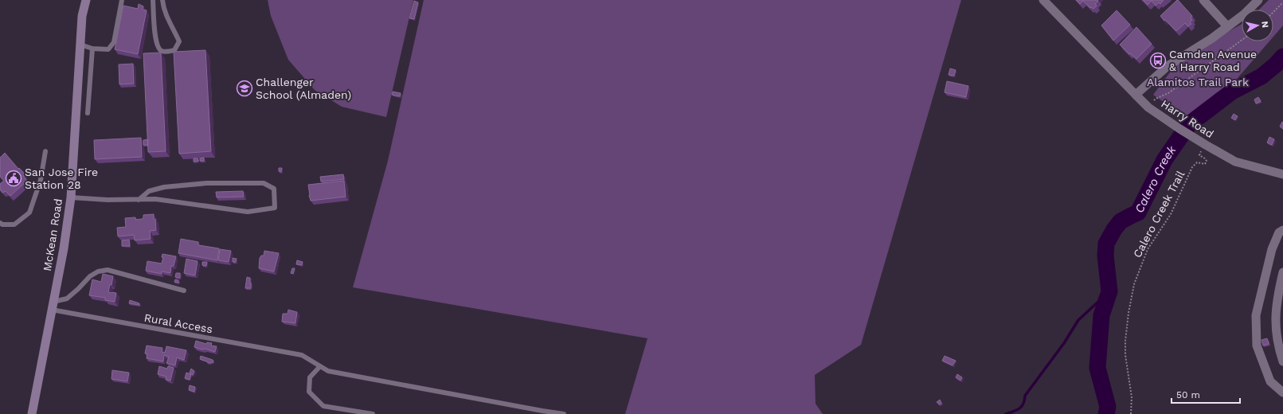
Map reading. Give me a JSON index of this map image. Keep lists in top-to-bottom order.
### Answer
{
  "streets": {
    "main road": ["McKean Road"],
    "street": ["Harry Road"],
    "lane": ["Rural Access"],
    "path": ["Calero Creek Trail"]
  },
  "crossings": [
    ["McKean Road", "Rural Access"]
  ],
  "water": ["Calero Creek"],
  "parks": ["Alamitos Trail Park"],
  "places": {
    "bus stop": ["Camden Avenue & Harry Road"],
    "school or university": ["Challenger School (Almaden)"],
    "public building": ["San Jose Fire Station 28"]
  },
  "scale_bar": "50 m",
  "north": "right"
}
